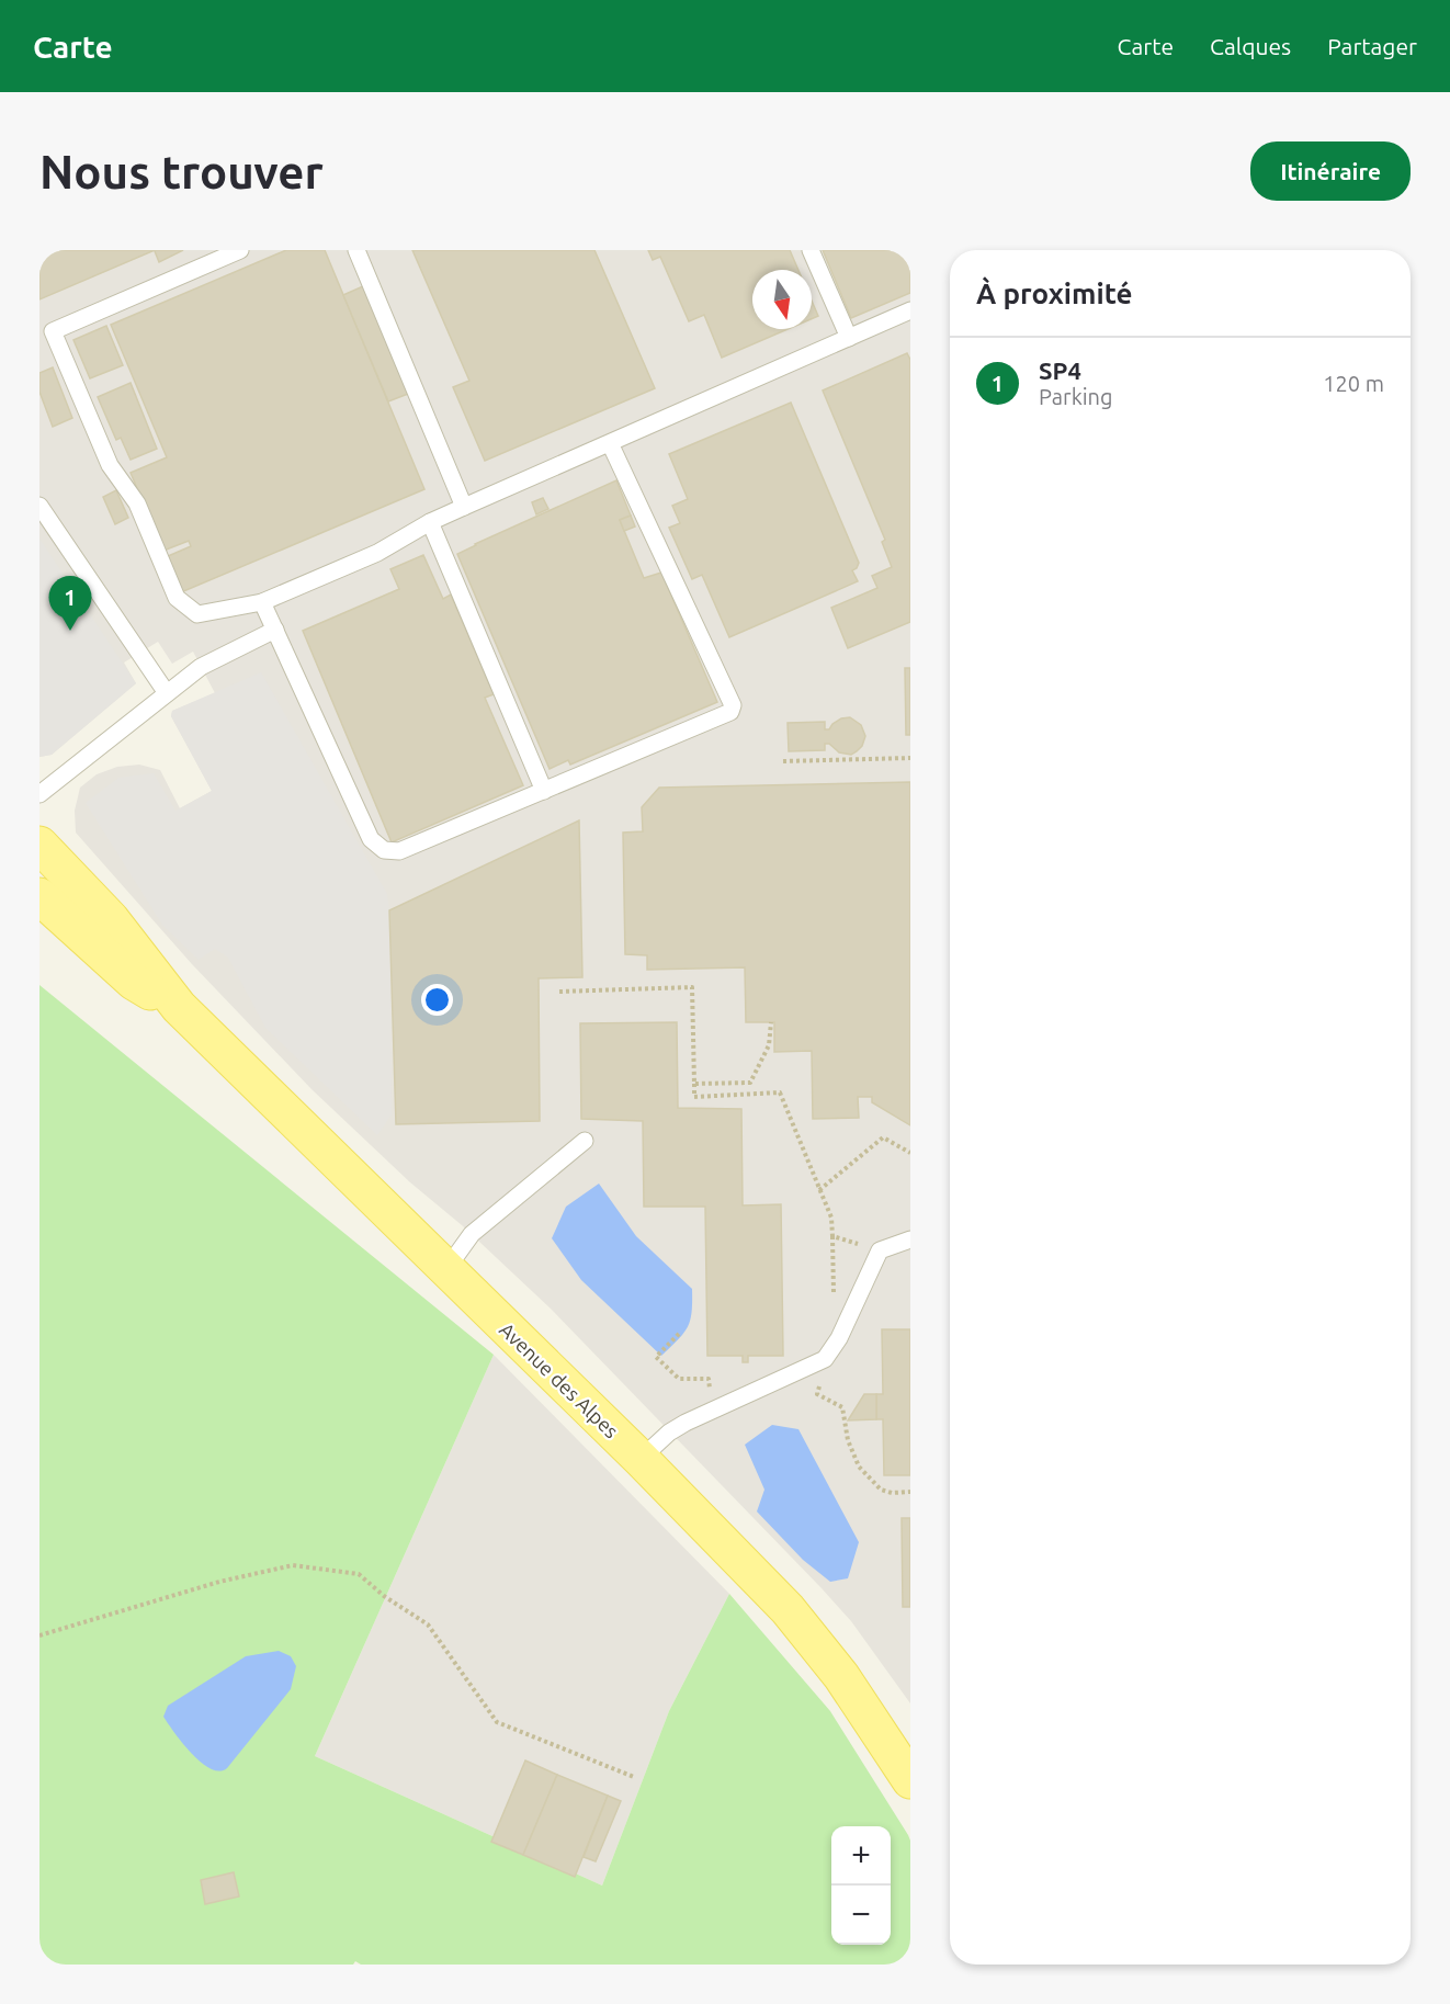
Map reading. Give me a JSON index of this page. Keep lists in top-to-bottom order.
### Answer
{
  "streets": {
    "main road": ["Avenue des Alpes"]
  },
  "north": "bottom",
  "page": {
    "header": "Carte",
    "nav": ["Carte", "Calques", "Partager"],
    "buttons": "Itinéraire",
    "title": "Nous trouver",
    "heading": "À proximité",
    "list": [
      {
        "mark": "1",
        "name": "SP4",
        "note": "Parking",
        "value": "120 m"
      }
    ],
    "pins": "1",
    "map_buttons": ["+", "−"]
  }
}
